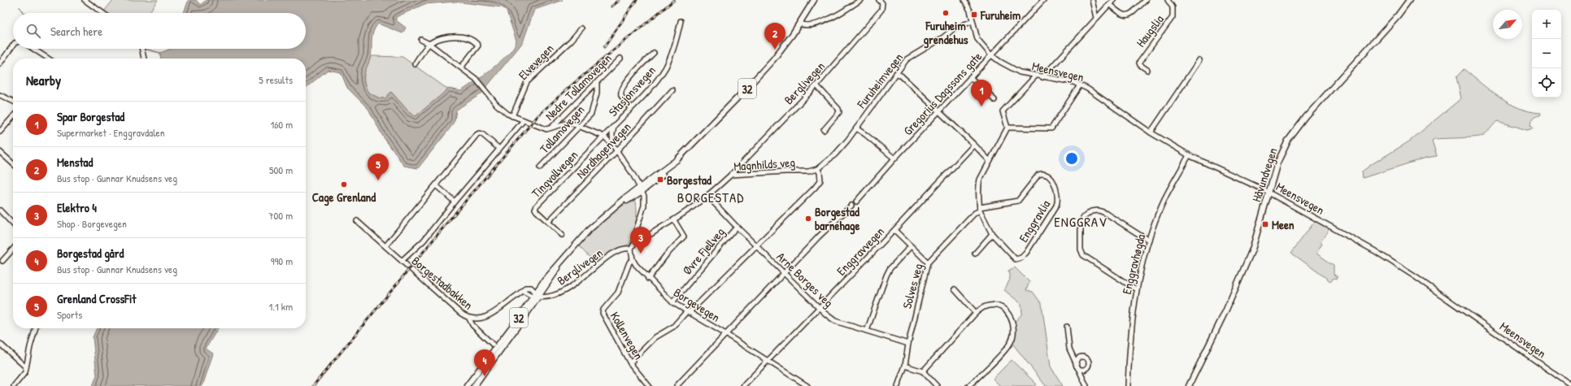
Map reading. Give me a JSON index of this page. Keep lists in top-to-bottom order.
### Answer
{
  "streets": {
    "main road": ["32", "Håvundvegen"],
    "street": [
      "Haugslia",
      "Elvevegen",
      "Meensvegen",
      "Furuheimvegen",
      "Berglivegen",
      "Nedre Tollamovegen",
      "Stasjonsvegen",
      "Gregorius Dagssons gate",
      "Tollamovegen",
      "Nordhagenvegen",
      "Magnhilds veg",
      "Tingvollvegen",
      "Enggravlia",
      "Øvre Fjellveg",
      "Enggravvegen",
      "Enggravhøgda",
      "Arne Borges veg",
      "Borgestadbakken",
      "Solves veg",
      "Borgevegen",
      "Kollenvegen"
    ]
  },
  "crossings": [
    ["Meensvegen", "Furuheimvegen"],
    ["Meensvegen", "Gregorius Dagssons gate"],
    ["Meensvegen", "Håvundvegen"],
    ["Meensvegen", "Enggravhøgda"],
    ["Furuheimvegen", "Magnhilds veg"],
    ["Berglivegen", "32"],
    ["Berglivegen", "Magnhilds veg"],
    ["Berglivegen", "Borgestadbakken"],
    ["Nedre Tollamovegen", "Tollamovegen"],
    ["32", "Borgestadbakken"],
    ["Stasjonsvegen", "Tingvollvegen"],
    ["Nordhagenvegen", "Tingvollvegen"],
    ["Magnhilds veg", "Arne Borges veg"],
    ["Enggravlia", "Solves veg"],
    ["Øvre Fjellveg", "Arne Borges veg"],
    ["Øvre Fjellveg", "Borgevegen"],
    ["Enggravvegen", "Arne Borges veg"],
    ["Enggravvegen", "Borgevegen"],
    ["Arne Borges veg", "Solves veg"],
    ["Borgevegen", "Kollenvegen"]
  ],
  "districts": ["BORGESTAD", "ENGGRAV"],
  "places": {
    "other": ["Furuheim grendehus", "Cage Grenland", "Borgestad barnehage"],
    "transit": ["Furuheim", "Borgestad", "Meen"]
  },
  "north": "top right",
  "page": {
    "map_buttons": ["+", "−"],
    "search": "Search here",
    "pins": [
      "2",
      "1",
      "5",
      "3",
      "4"
    ],
    "heading": ["Nearby", "5 results"],
    "list": [
      {
        "mark": "1",
        "name": "Spar Borgestad",
        "note": "Supermarket · Enggravdalen",
        "value": "160 m"
      },
      {
        "mark": "2",
        "name": "Menstad",
        "note": "Bus stop · Gunnar Knudsens veg",
        "value": "500 m"
      },
      {
        "mark": "3",
        "name": "Elektro 4",
        "note": "Shop · Borgevegen",
        "value": "700 m"
      },
      {
        "mark": "4",
        "name": "Borgestad gård",
        "note": "Bus stop · Gunnar Knudsens veg",
        "value": "990 m"
      },
      {
        "mark": "5",
        "name": "Grenland CrossFit",
        "note": "Sports",
        "value": "1.1 km"
      }
    ]
  }
}
